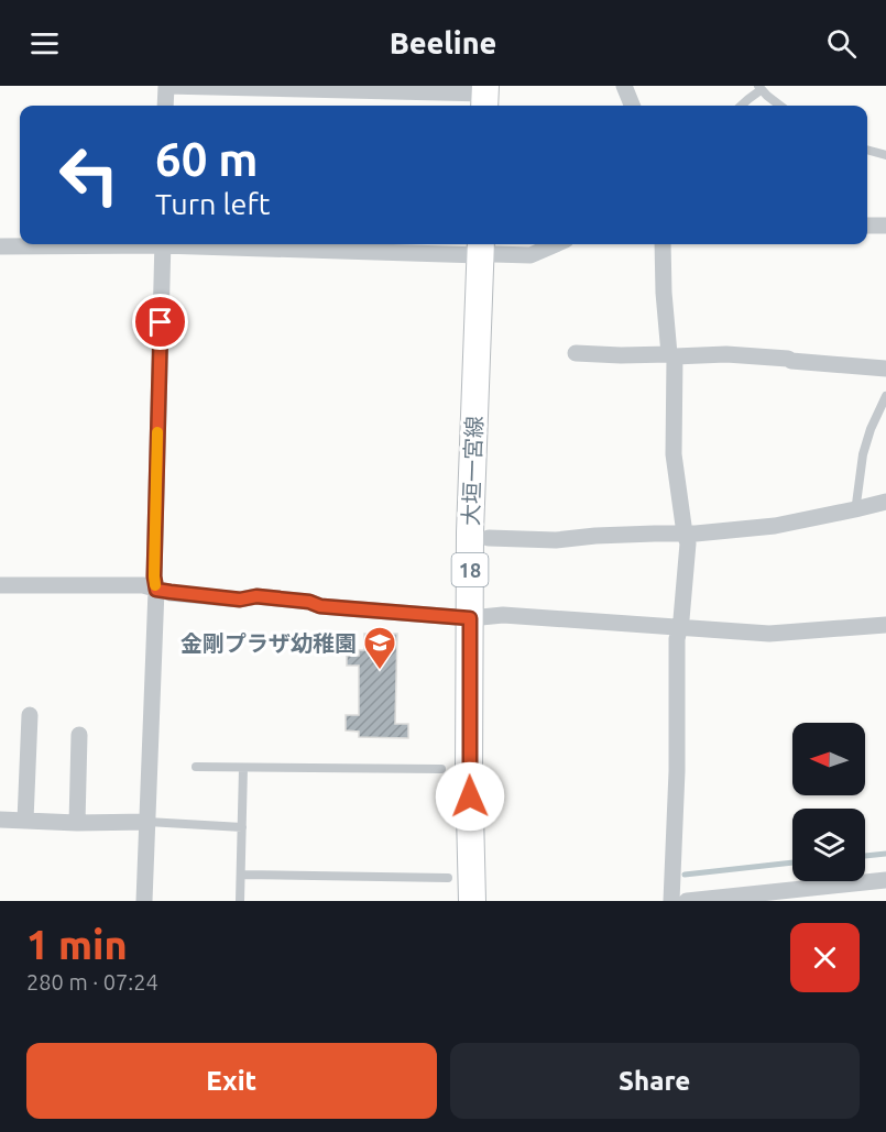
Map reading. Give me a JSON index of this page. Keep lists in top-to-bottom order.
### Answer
{
  "streets": {
    "main road": ["大垣一宮線", "18"]
  },
  "places": {
    "school or university": ["金剛プラザ幼稚園"]
  },
  "north": "left",
  "page": {
    "header": "Beeline",
    "turn": ["60 m", "Turn left"],
    "heading": ["1 min", "280 m · 07:24"],
    "buttons": ["Exit", "Share"]
  }
}
